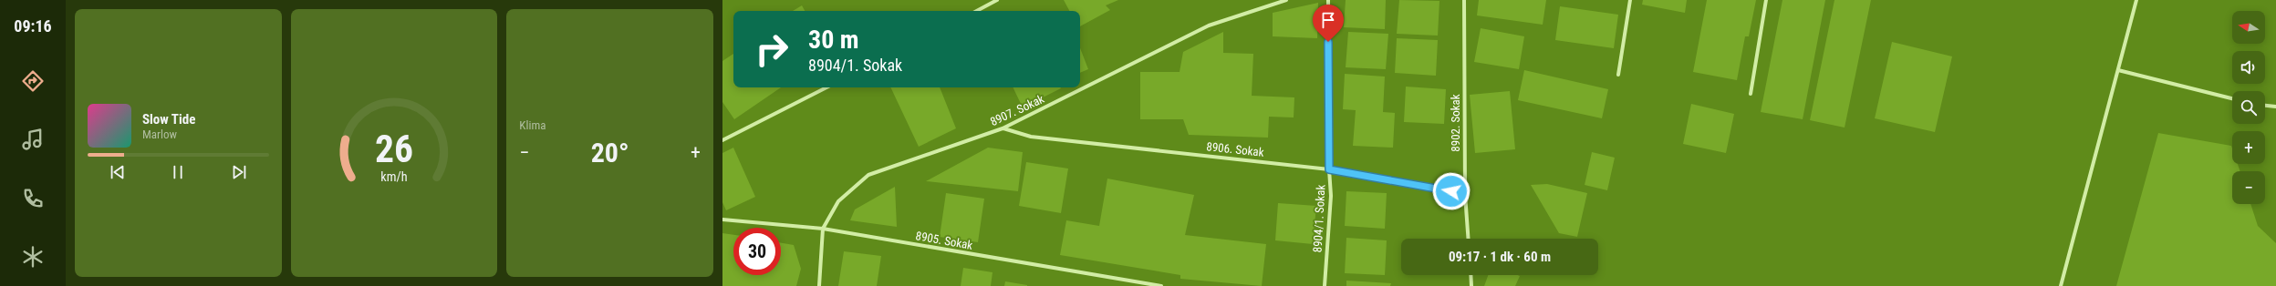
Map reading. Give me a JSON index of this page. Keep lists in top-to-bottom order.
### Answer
{
  "streets": {
    "street": [
      "8907. Sokak",
      "8902. Sokak",
      "8906. Sokak",
      "8904/1. Sokak",
      "8905. Sokak"
    ]
  },
  "crossings": [
    ["8907. Sokak", "8906. Sokak"],
    ["8907. Sokak", "8905. Sokak"],
    ["8902. Sokak", "8906. Sokak"],
    ["8906. Sokak", "8904/1. Sokak"]
  ],
  "north": "left",
  "page": {
    "tabs": "09:16",
    "tile": "Klima",
    "map_buttons": ["+", "−"],
    "turn": ["30 m", "8904/1. Sokak"],
    "song": ["Slow Tide", "Marlow"],
    "heat": ["−", "20°", "+"],
    "limit": "30",
    "trip": "09:17 · 1 dk · 60 m",
    "gauge": ["26", "km/h"]
  }
}
